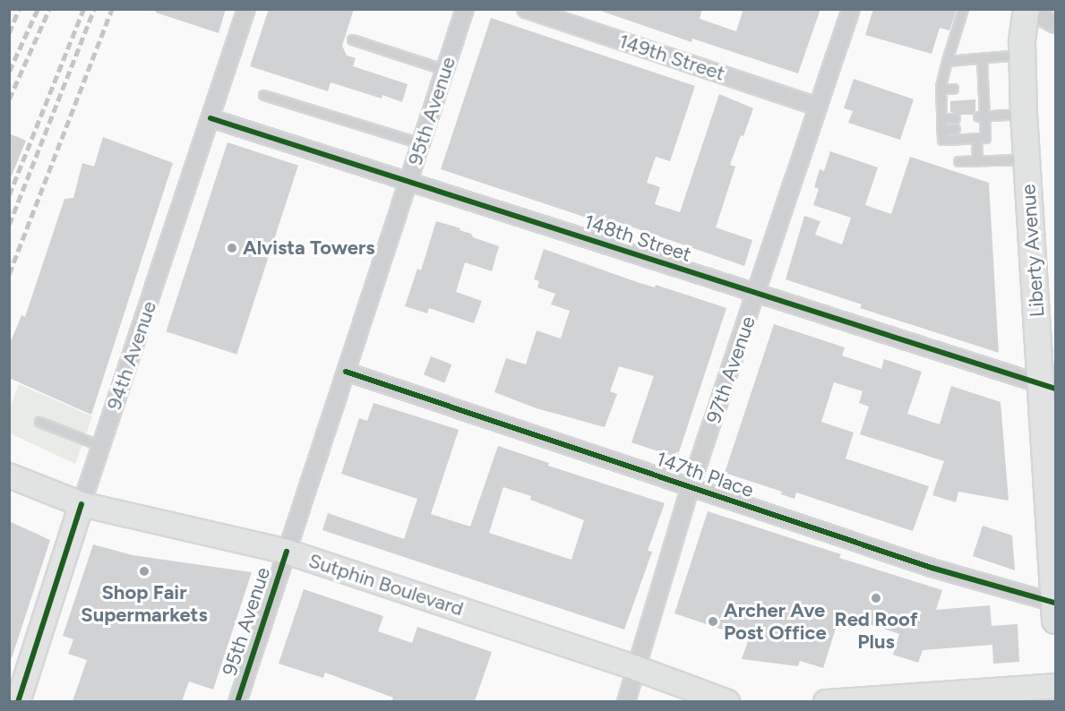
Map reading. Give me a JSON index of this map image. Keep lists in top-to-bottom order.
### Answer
{
  "streets": {
    "main road": ["Liberty Avenue", "94th Avenue", "Sutphin Boulevard"],
    "street": [
      "149th Street",
      "95th Avenue",
      "148th Street",
      "97th Avenue",
      "147th Place"
    ]
  },
  "crossings": [
    ["149th Street", "97th Avenue"],
    ["95th Avenue", "148th Street"],
    ["95th Avenue", "147th Place"],
    ["95th Avenue", "Sutphin Boulevard"],
    ["148th Street", "Liberty Avenue"],
    ["148th Street", "94th Avenue"],
    ["148th Street", "97th Avenue"],
    ["Liberty Avenue", "147th Place"],
    ["94th Avenue", "Sutphin Boulevard"],
    ["97th Avenue", "147th Place"],
    ["97th Avenue", "Sutphin Boulevard"]
  ],
  "places": [
    "Alvista Towers",
    "Shop Fair Supermarkets",
    "Red Roof Plus",
    "Archer Ave Post Office"
  ]
}
